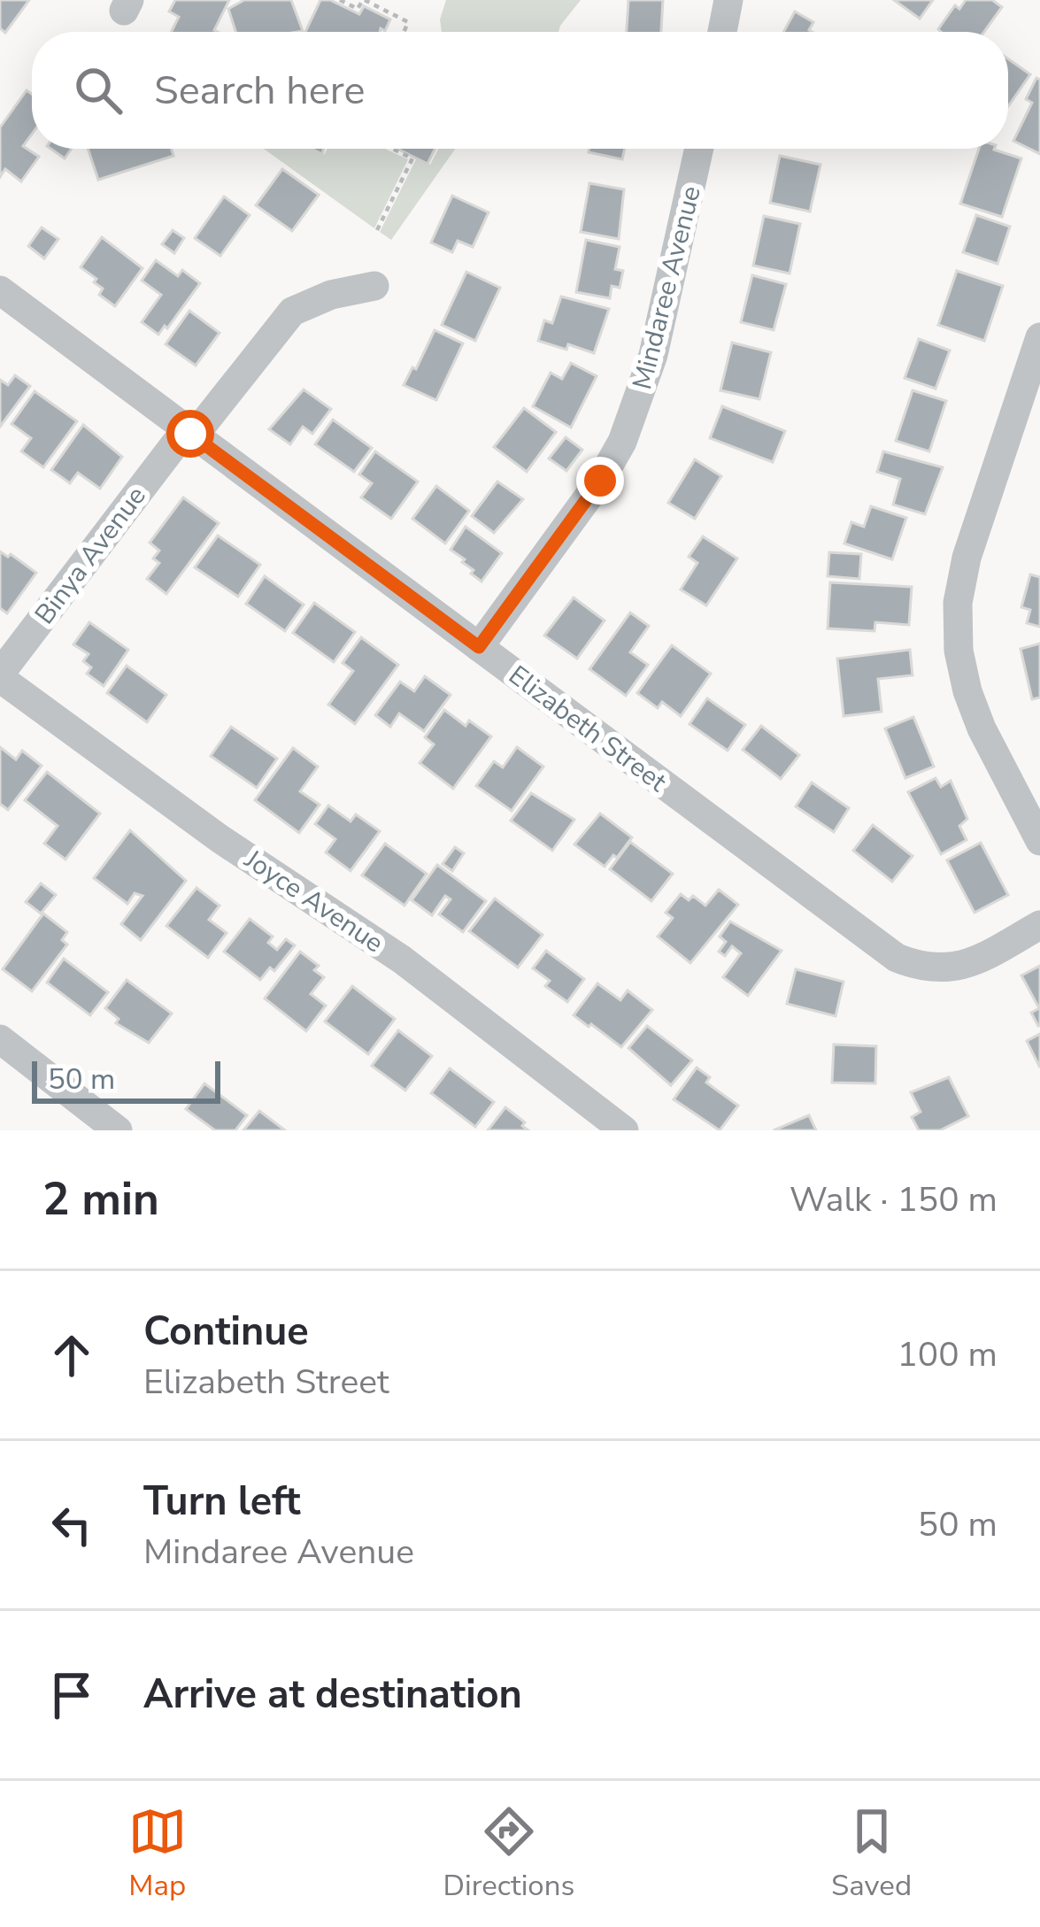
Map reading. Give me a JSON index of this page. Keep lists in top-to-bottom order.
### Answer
{
  "streets": {
    "street": [
      "Mindaree Avenue",
      "Binya Avenue",
      "Elizabeth Street",
      "Joyce Avenue"
    ]
  },
  "crossings": [
    ["Mindaree Avenue", "Elizabeth Street"],
    ["Binya Avenue", "Elizabeth Street"],
    ["Binya Avenue", "Joyce Avenue"]
  ],
  "scale_bar": "50 m",
  "page": {
    "search": "Search here",
    "scale": "50 m",
    "heading": ["2 min", "Walk · 150 m"],
    "list": [
      ["Continue", "Elizabeth Street", "100 m"],
      ["Turn left", "Mindaree Avenue", "50 m"],
      "Arrive at destination"
    ],
    "nav": ["Map", "Directions", "Saved"]
  }
}
